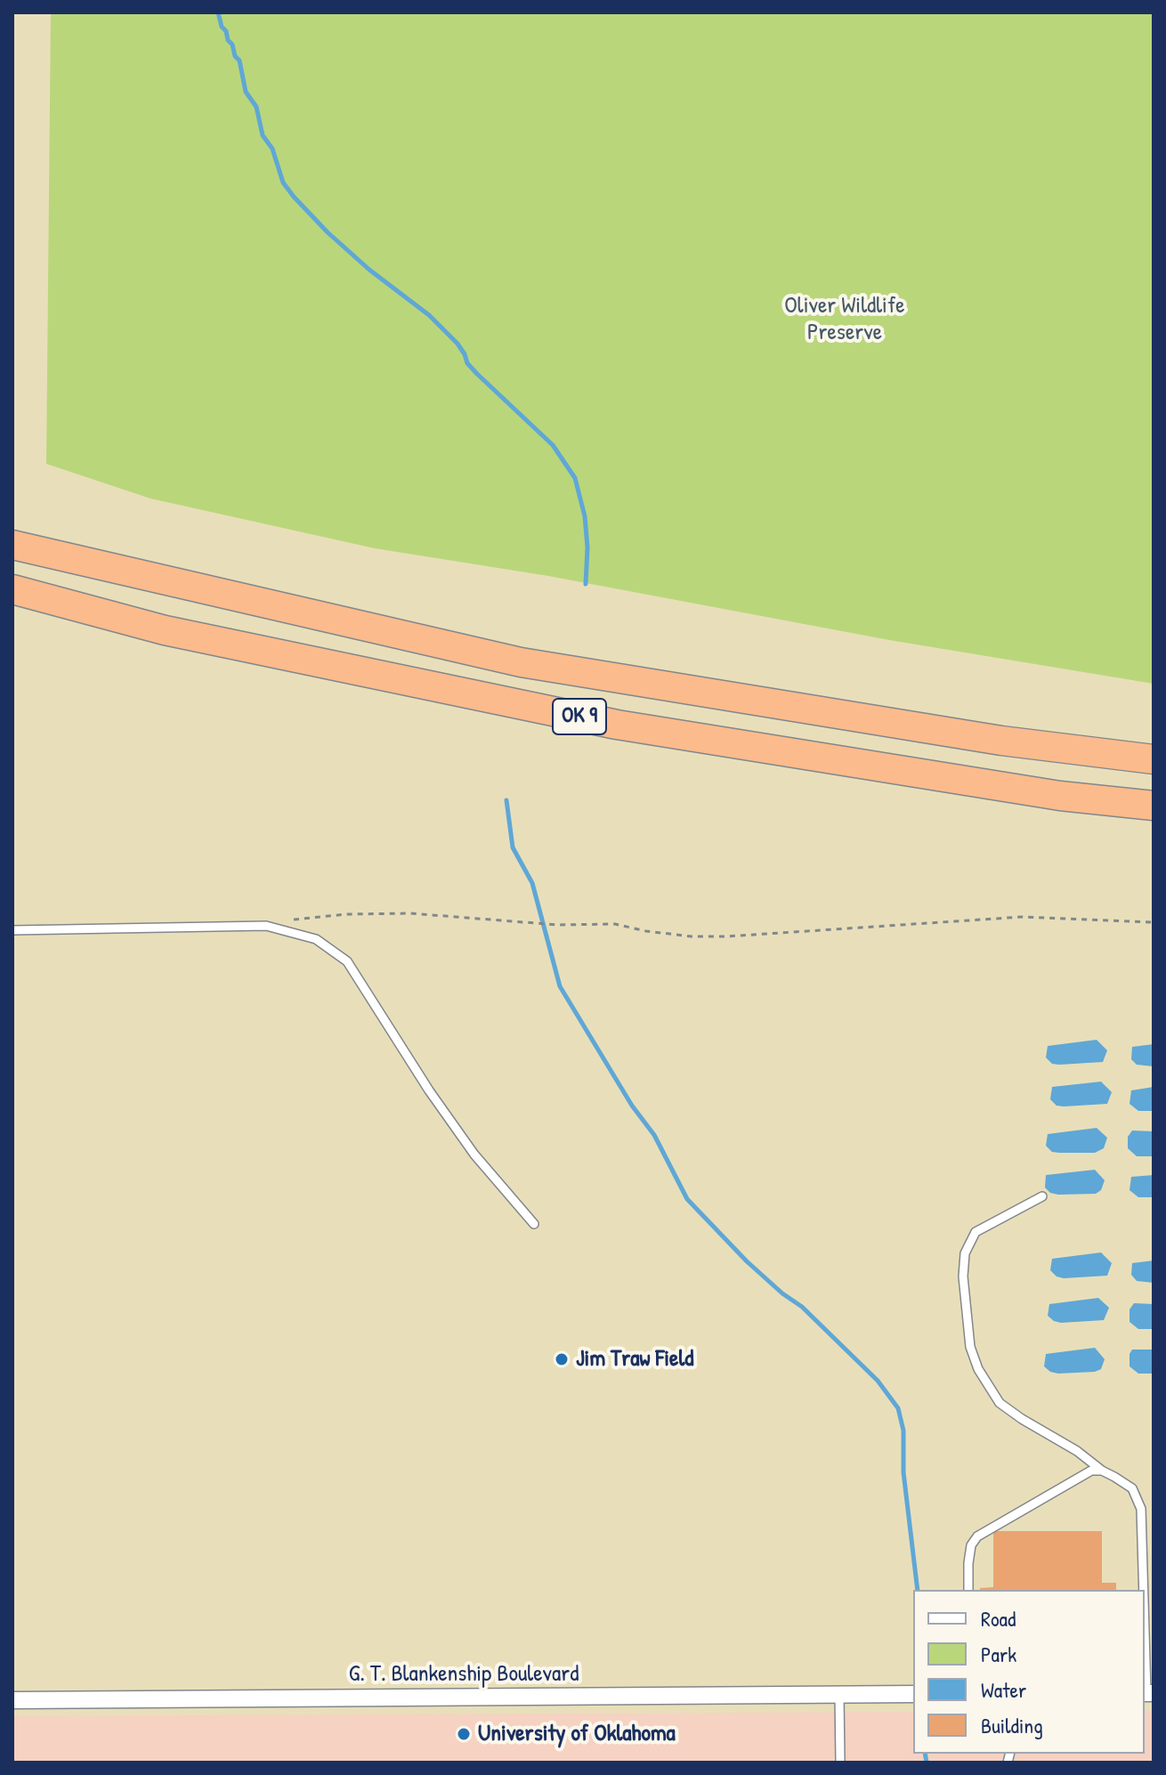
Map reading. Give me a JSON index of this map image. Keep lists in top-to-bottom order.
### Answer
{
  "streets": {
    "highway": ["OK 9"],
    "street": ["G. T. Blankenship Boulevard"]
  },
  "parks": ["Oliver Wildlife Preserve"],
  "places": ["Jim Traw Field", "University of Oklahoma"],
  "legend": [
    "Road",
    "Park",
    "Water",
    "Building"
  ]
}
